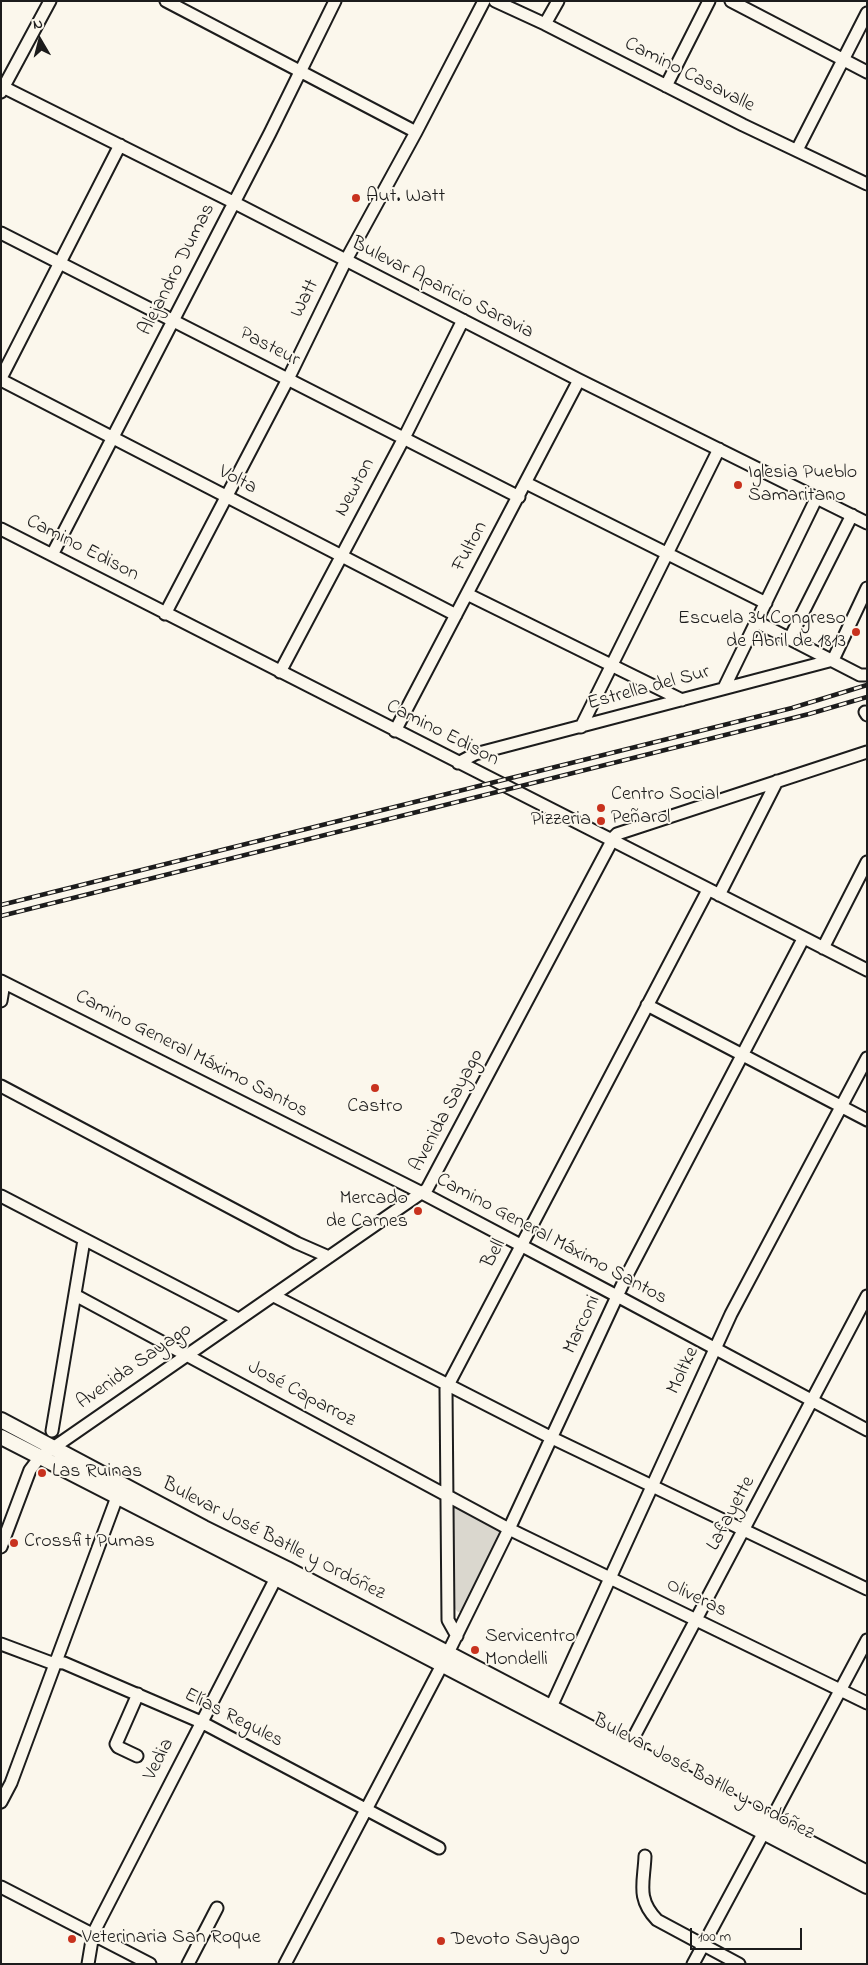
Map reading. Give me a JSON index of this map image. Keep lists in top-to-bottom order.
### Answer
{
  "streets": {
    "main road": ["Bulevar José Batlle y Ordóñez"],
    "street": [
      "Camino Casavalle",
      "Alejandro Dumas",
      "Bulevar Aparicio Saravia",
      "Watt",
      "Pasteur",
      "Volta",
      "Newton",
      "Fulton",
      "Camino Edison",
      "Estrella del Sur",
      "Camino General Máximo Santos",
      "Avenida Sayago",
      "Bell",
      "Marconi",
      "Moltke",
      "José Caparroz",
      "Lafayette",
      "Oliveras",
      "Elías Regules",
      "Vedia"
    ]
  },
  "crossings": [
    ["Alejandro Dumas", "Bulevar Aparicio Saravia"],
    ["Alejandro Dumas", "Pasteur"],
    ["Alejandro Dumas", "Volta"],
    ["Alejandro Dumas", "Camino Edison"],
    ["Bulevar Aparicio Saravia", "Watt"],
    ["Bulevar Aparicio Saravia", "Newton"],
    ["Bulevar Aparicio Saravia", "Fulton"],
    ["Watt", "Pasteur"],
    ["Watt", "Volta"],
    ["Watt", "Camino Edison"],
    ["Pasteur", "Newton"],
    ["Pasteur", "Fulton"],
    ["Volta", "Newton"],
    ["Volta", "Fulton"],
    ["Newton", "Camino Edison"],
    ["Fulton", "Camino Edison"],
    ["Camino Edison", "Estrella del Sur"],
    ["Camino Edison", "Avenida Sayago"],
    ["Camino Edison", "Bell"],
    ["Camino Edison", "Marconi"],
    ["Camino General Máximo Santos", "Avenida Sayago"],
    ["Camino General Máximo Santos", "Bell"],
    ["Camino General Máximo Santos", "Marconi"],
    ["Camino General Máximo Santos", "Moltke"],
    ["Camino General Máximo Santos", "Lafayette"],
    ["Avenida Sayago", "José Caparroz"],
    ["Avenida Sayago", "Bulevar José Batlle y Ordóñez"],
    ["Bell", "Marconi"],
    ["Bell", "José Caparroz"],
    ["Marconi", "José Caparroz"],
    ["Marconi", "Bulevar José Batlle y Ordóñez"],
    ["Marconi", "Oliveras"],
    ["Moltke", "Bulevar José Batlle y Ordóñez"],
    ["Moltke", "Oliveras"],
    ["José Caparroz", "Oliveras"],
    ["Lafayette", "Bulevar José Batlle y Ordóñez"],
    ["Lafayette", "Oliveras"],
    ["Bulevar José Batlle y Ordóñez", "Vedia"],
    ["Elías Regules", "Vedia"]
  ],
  "places": [
    "Aut. Watt",
    "Iglesia Pueblo Samaritano",
    "Escuela 34 Congreso de Abril de 1813",
    "Centro Social Peñarol",
    "Pizzeria",
    "Castro",
    "Mercado de Carnes",
    "Las Ruinas",
    "Crossfit Pumas",
    "Servicentro Mondelli",
    "Veterinaria San Roque",
    "Devoto Sayago"
  ],
  "scale_bar": "100 m",
  "north": "top"
}
